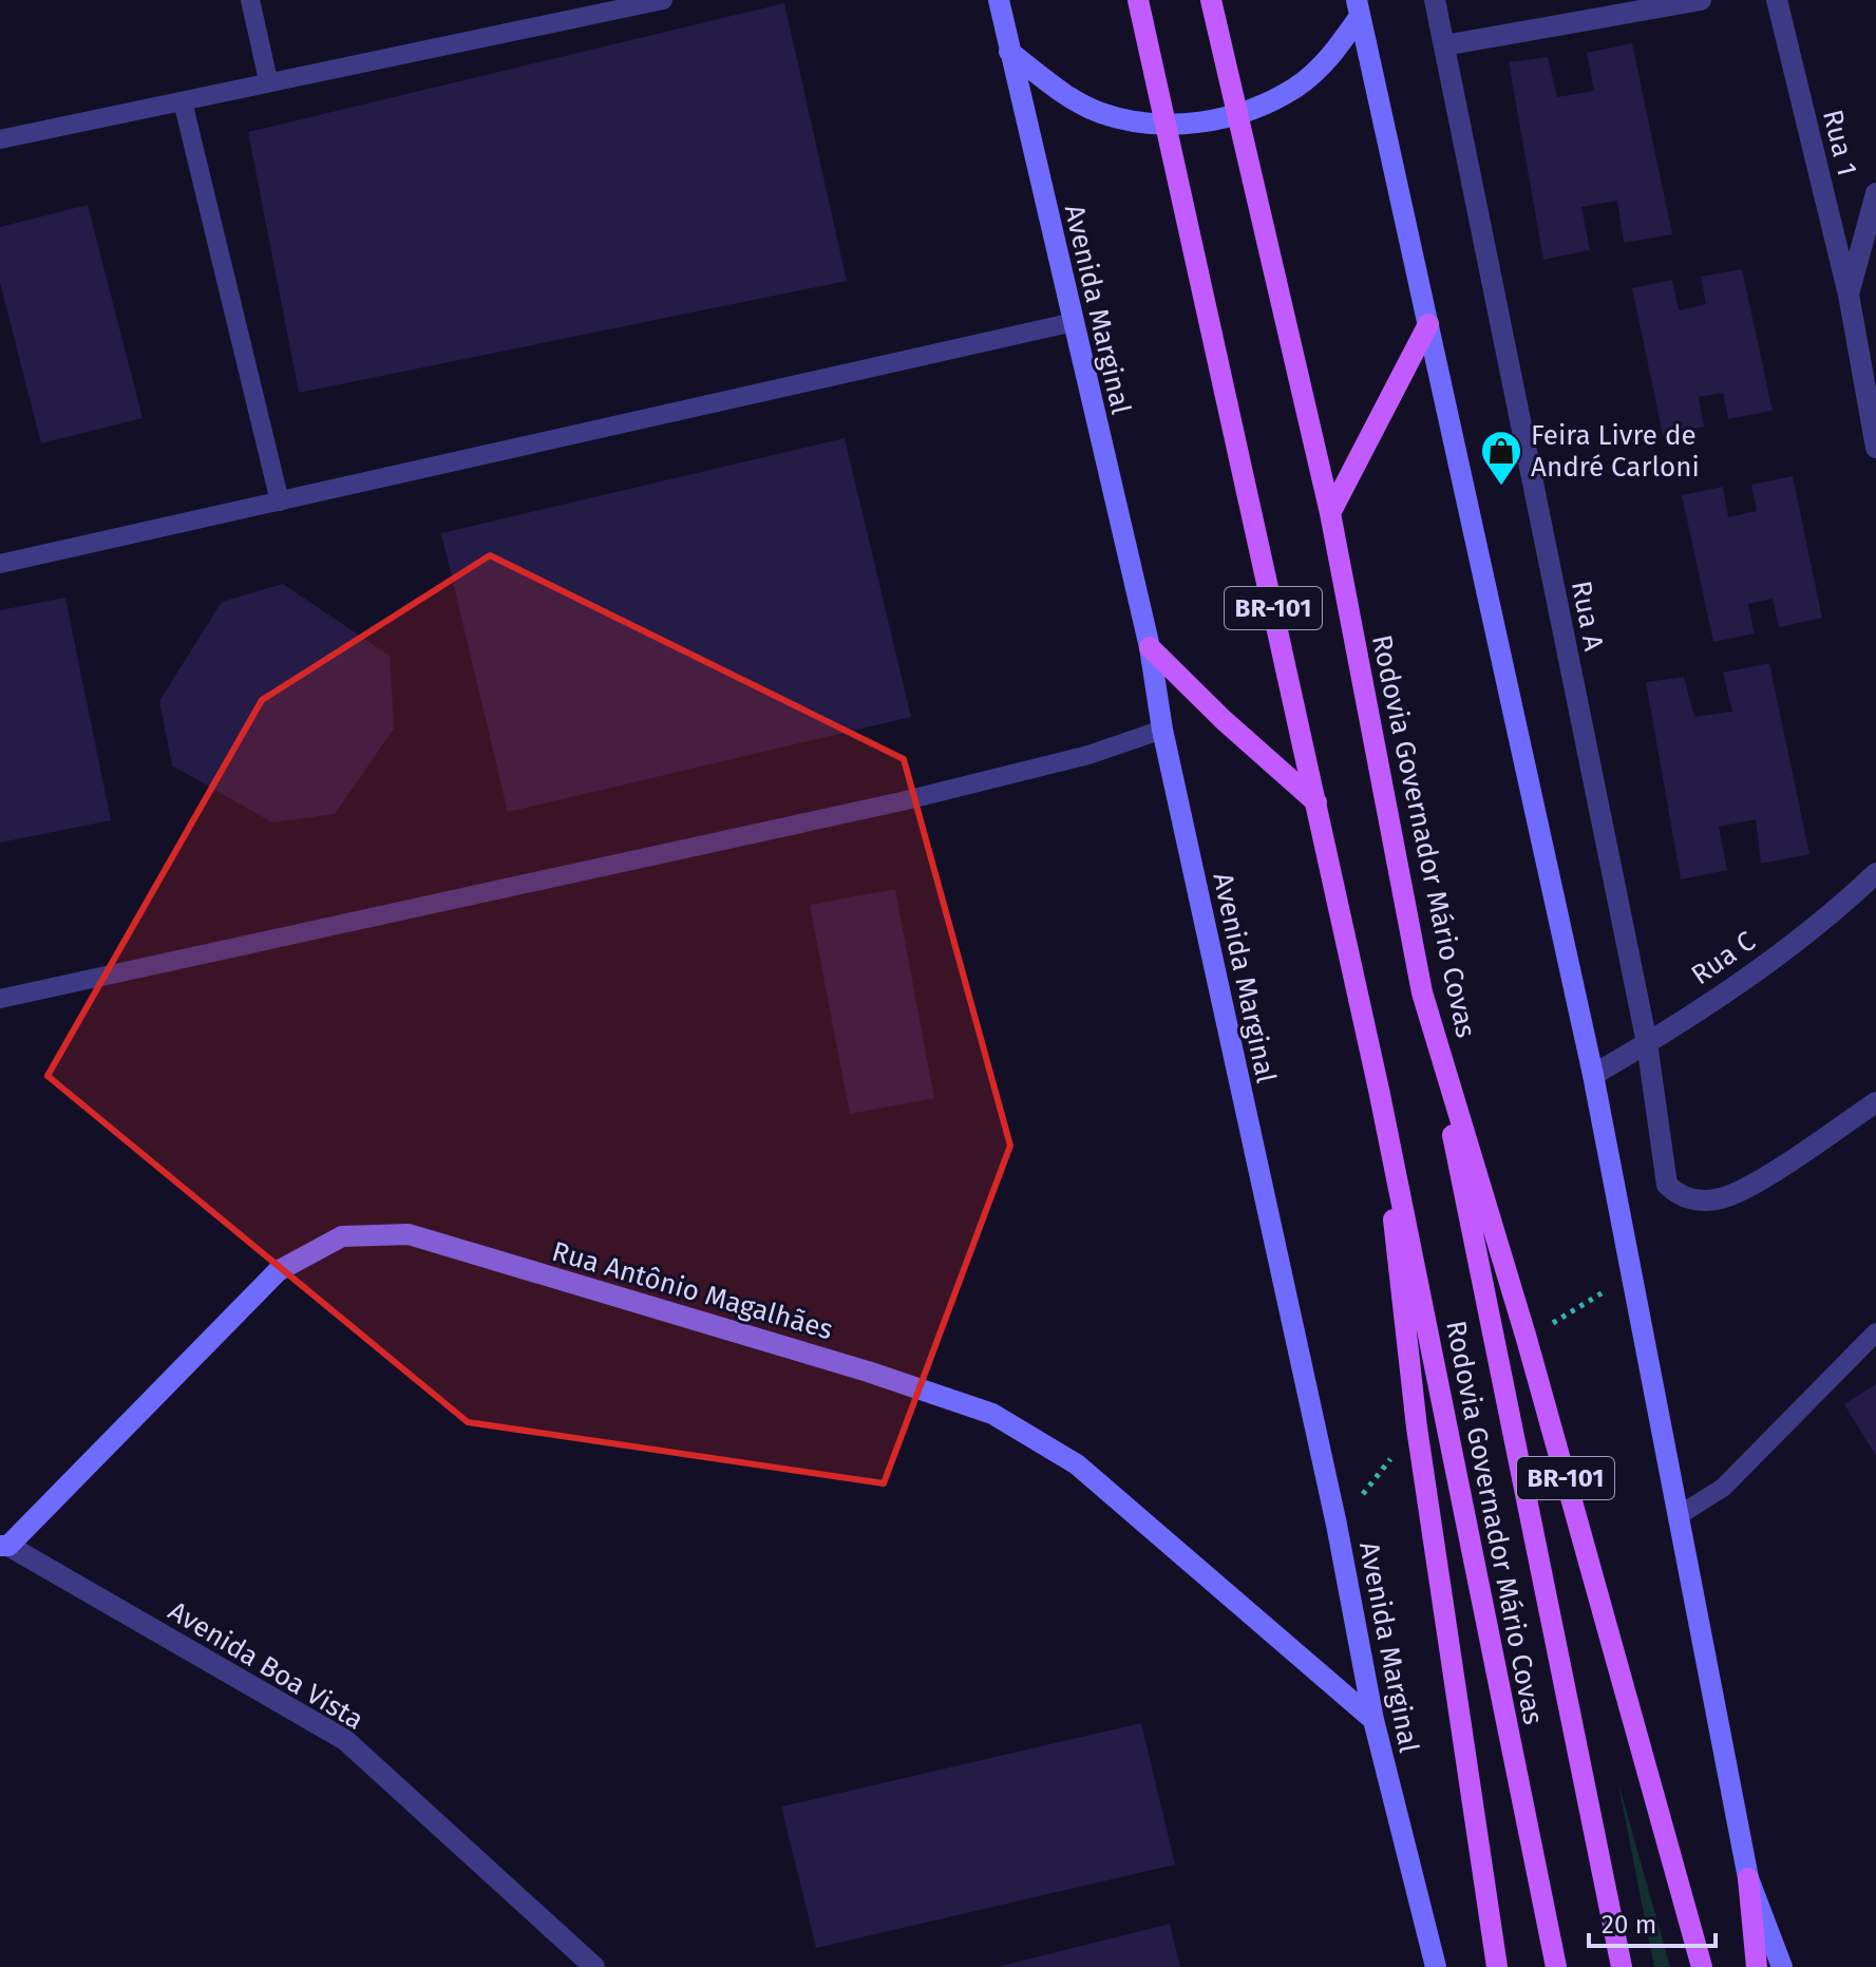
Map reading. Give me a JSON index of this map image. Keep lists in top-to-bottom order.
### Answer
{
  "streets": {
    "main road": ["BR-101", "Rodovia Governador Mário Covas"],
    "street": [
      "Rua 1",
      "Avenida Marginal",
      "Rua A",
      "Rua C",
      "Rua Antônio Magalhães",
      "Avenida Boa Vista"
    ]
  },
  "crossings": [
    ["Avenida Marginal", "Rua Antônio Magalhães"],
    ["Rua A", "Rua C"],
    ["Rua Antônio Magalhães", "Avenida Boa Vista"]
  ],
  "places": {
    "shop": ["Feira Livre de André Carloni"]
  },
  "scale_bar": "20 m"
}
